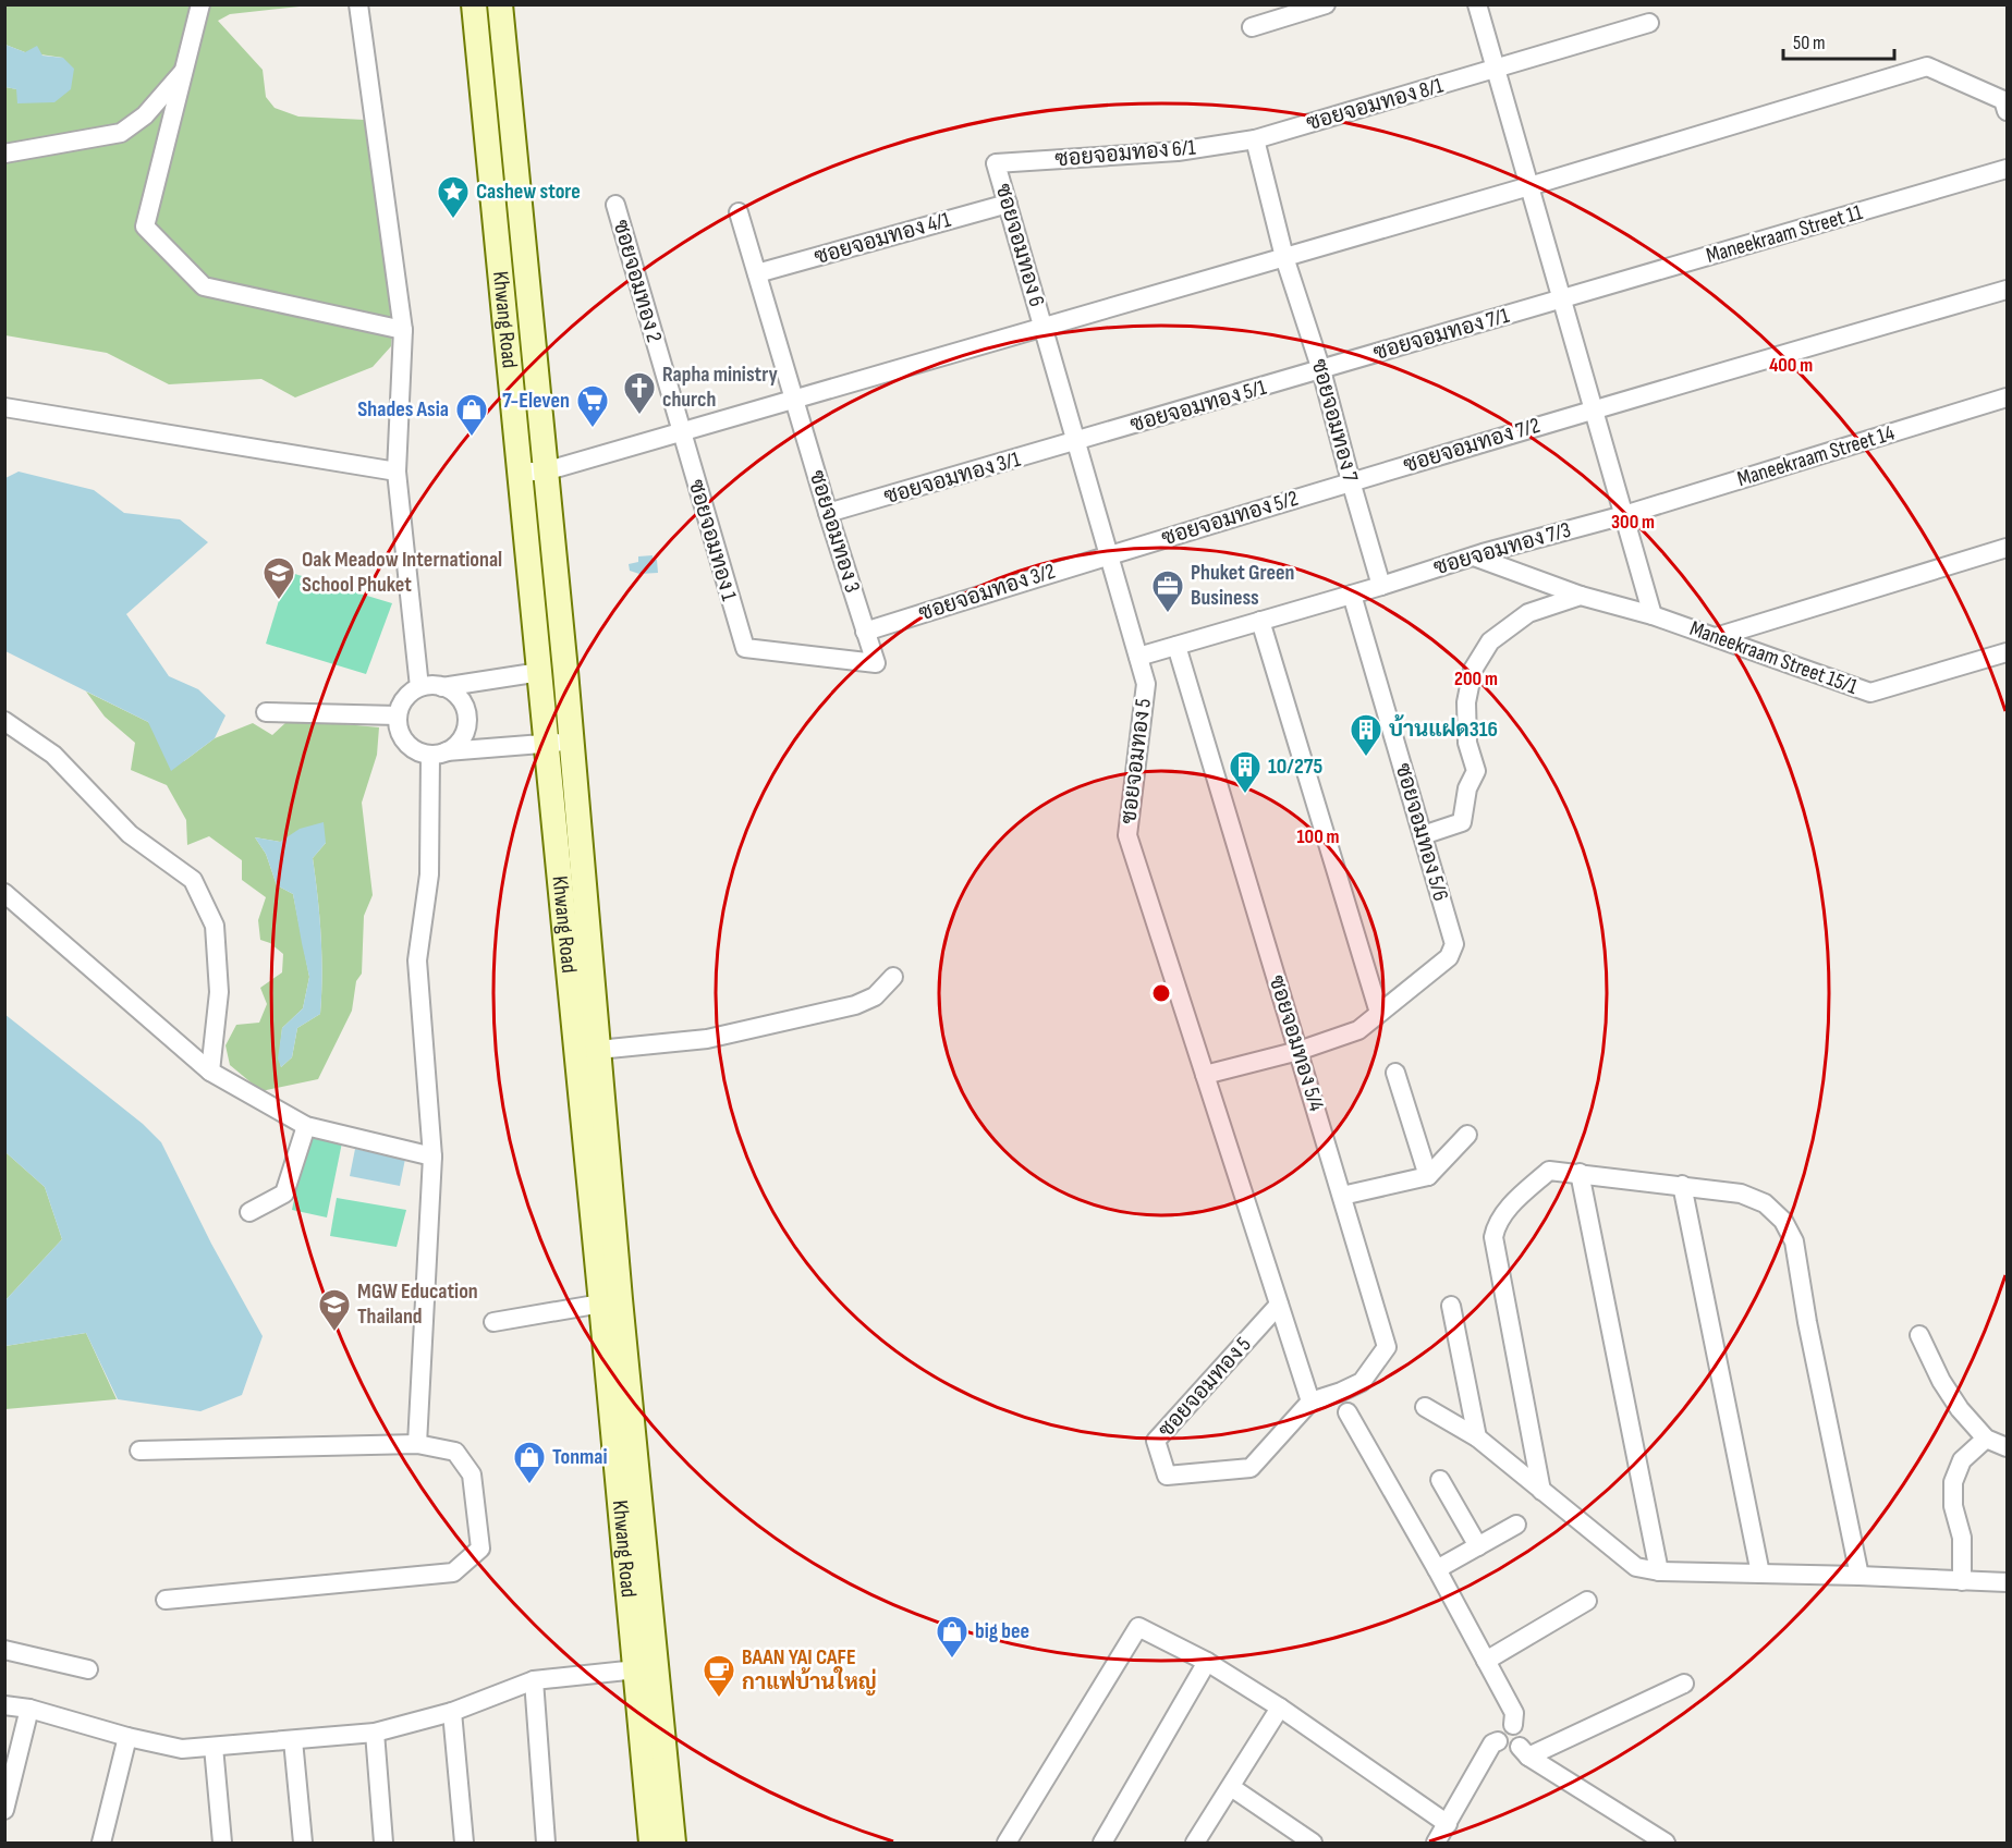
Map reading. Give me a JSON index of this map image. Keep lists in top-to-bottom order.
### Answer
{
  "streets": {
    "main road": ["Khwang Road"],
    "street": [
      "ซอยจอมทอง 8/1",
      "ซอยจอมทอง 6/1",
      "Maneekraam Street 11",
      "ซอยจอมทอง 4/1",
      "ซอยจอมทอง 6",
      "ซอยจอมทอง 2",
      "ซอยจอมทอง 7/1",
      "ซอยจอมทอง 5/1",
      "ซอยจอมทอง 7",
      "ซอยจอมทอง 7/2",
      "Maneekraam Street 14",
      "ซอยจอมทอง 3/1",
      "ซอยจอมทอง 5/2",
      "ซอยจอมทอง 3",
      "ซอยจอมทอง 1",
      "ซอยจอมทอง 7/3",
      "ซอยจอมทอง 3/2",
      "Maneekraam Street 15/1",
      "ซอยจอมทอง 5",
      "ซอยจอมทอง 5/6",
      "ซอยจอมทอง 5/4"
    ]
  },
  "crossings": [
    ["ซอยจอมทอง 8/1", "ซอยจอมทอง 6/1"],
    ["ซอยจอมทอง 8/1", "ซอยจอมทอง 7"],
    ["ซอยจอมทอง 6/1", "ซอยจอมทอง 6"],
    ["ซอยจอมทอง 6/1", "ซอยจอมทอง 7"],
    ["Maneekraam Street 11", "ซอยจอมทอง 7/1"],
    ["ซอยจอมทอง 4/1", "ซอยจอมทอง 6"],
    ["ซอยจอมทอง 4/1", "ซอยจอมทอง 3"],
    ["ซอยจอมทอง 6", "ซอยจอมทอง 5"],
    ["ซอยจอมทอง 2", "ซอยจอมทอง 1"],
    ["ซอยจอมทอง 7/1", "ซอยจอมทอง 5/1"],
    ["ซอยจอมทอง 7/1", "ซอยจอมทอง 7"],
    ["ซอยจอมทอง 5/1", "ซอยจอมทอง 7"],
    ["ซอยจอมทอง 5/1", "ซอยจอมทอง 3/1"],
    ["ซอยจอมทอง 5/1", "ซอยจอมทอง 5"],
    ["ซอยจอมทอง 7", "ซอยจอมทอง 7/2"],
    ["ซอยจอมทอง 7", "ซอยจอมทอง 5/2"],
    ["ซอยจอมทอง 7", "ซอยจอมทอง 7/3"],
    ["ซอยจอมทอง 7/2", "ซอยจอมทอง 5/2"],
    ["Maneekraam Street 14", "ซอยจอมทอง 7/3"],
    ["ซอยจอมทอง 3/1", "ซอยจอมทอง 3"],
    ["ซอยจอมทอง 3/1", "ซอยจอมทอง 5"],
    ["ซอยจอมทอง 5/2", "ซอยจอมทอง 3/2"],
    ["ซอยจอมทอง 5/2", "ซอยจอมทอง 5"],
    ["ซอยจอมทอง 3", "ซอยจอมทอง 1"],
    ["ซอยจอมทอง 3", "ซอยจอมทอง 3/2"],
    ["ซอยจอมทอง 7/3", "Maneekraam Street 15/1"],
    ["ซอยจอมทอง 7/3", "ซอยจอมทอง 5"],
    ["ซอยจอมทอง 7/3", "ซอยจอมทอง 5/6"],
    ["ซอยจอมทอง 7/3", "ซอยจอมทอง 5/4"],
    ["ซอยจอมทอง 3/2", "ซอยจอมทอง 5"],
    ["ซอยจอมทอง 5", "ซอยจอมทอง 5/4"]
  ],
  "places": {
    "place": ["Cashew store"],
    "church": ["Rapha ministry church"],
    "supermarket": ["7-Eleven"],
    "shop": ["Shades Asia", "Tonmai", "big bee"],
    "school or university": ["Oak Meadow International School Phuket", "MGW Education Thailand"],
    "office": ["Phuket Green Business"],
    "building": ["บ้านแฝด316", "10/275"],
    "cafe": ["BAAN YAI CAFE กาแฟบ้านใหญ่"]
  },
  "scale_bar": "50 m",
  "rings": [
    "400 m",
    "300 m",
    "200 m",
    "100 m"
  ]
}
